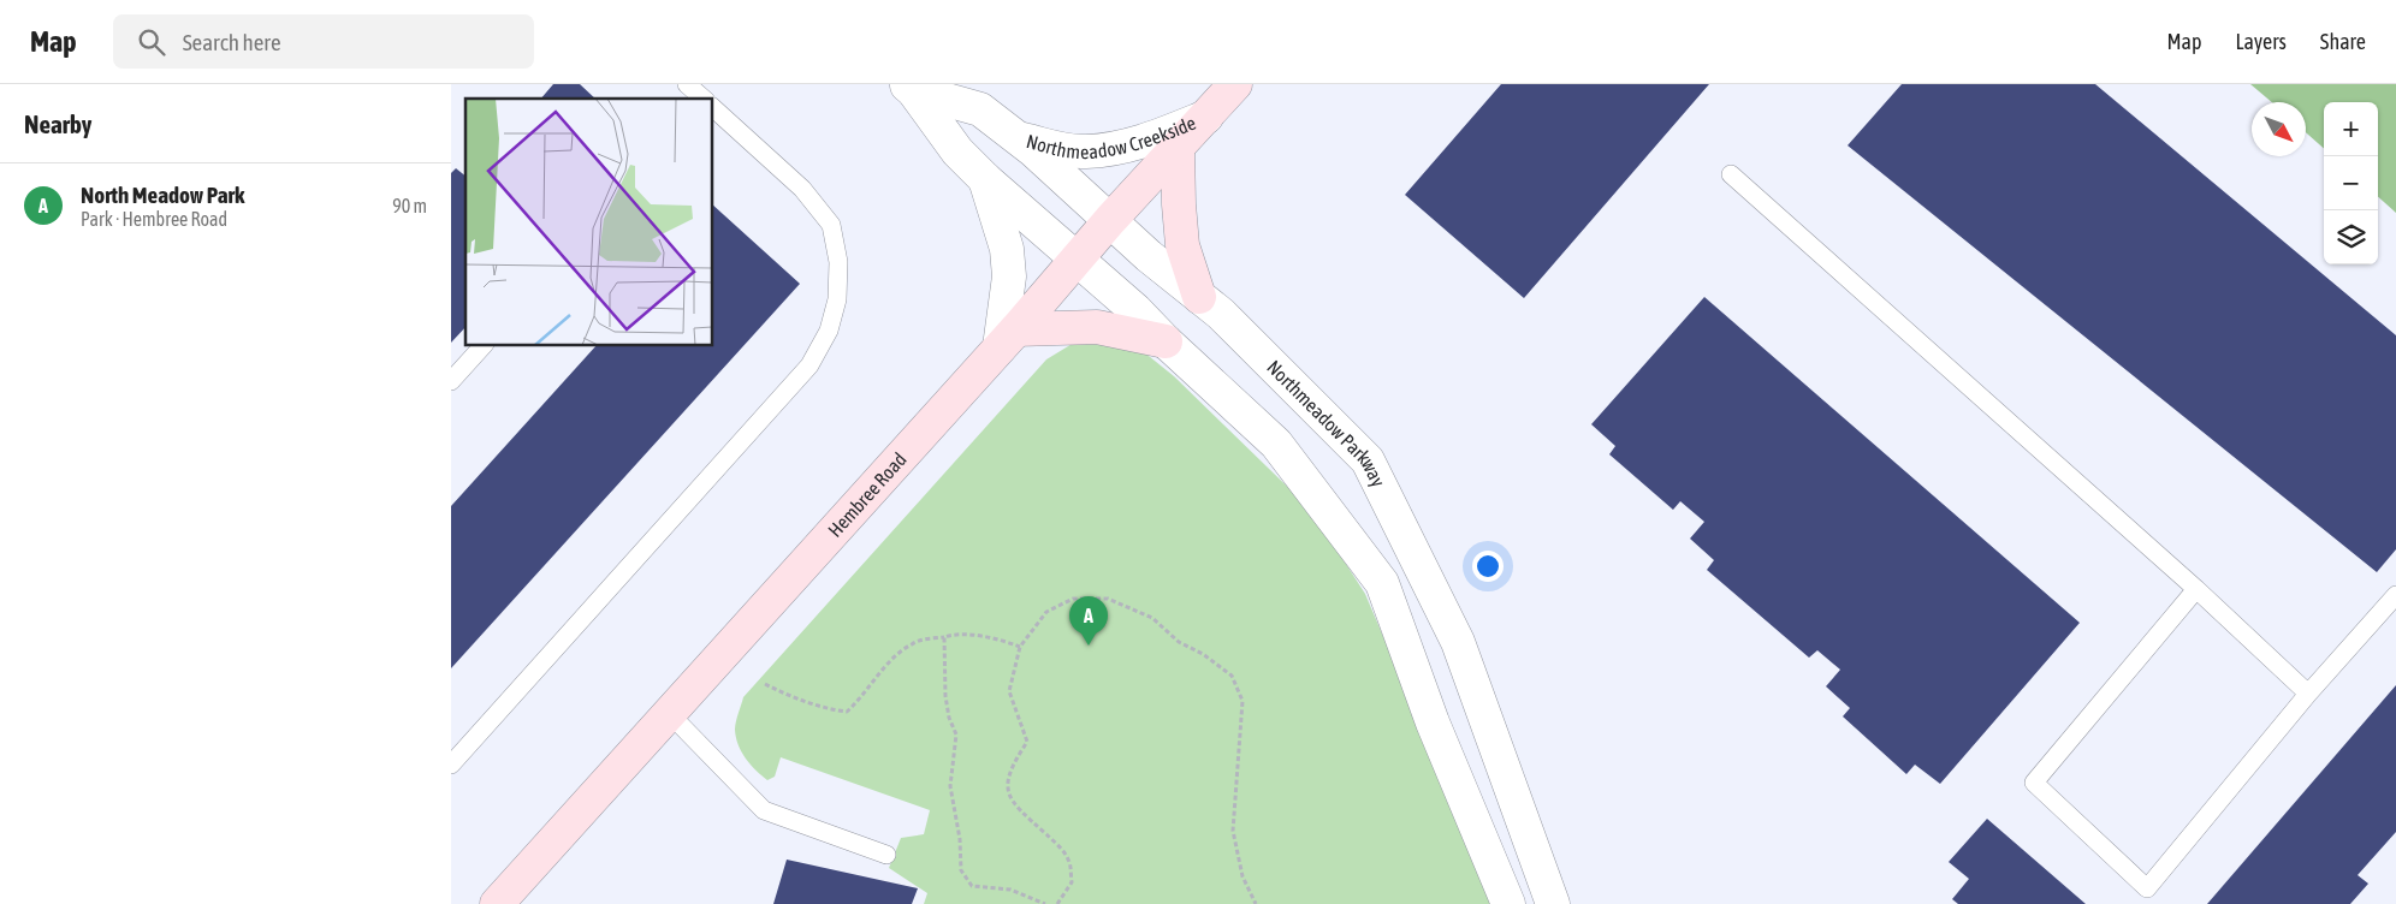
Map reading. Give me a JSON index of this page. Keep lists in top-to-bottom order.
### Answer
{
  "streets": {
    "street": ["Northmeadow Creekside", "Northmeadow Parkway", "Hembree Road"]
  },
  "crossings": [
    ["Northmeadow Creekside", "Northmeadow Parkway"],
    ["Northmeadow Creekside", "Hembree Road"],
    ["Northmeadow Parkway", "Hembree Road"]
  ],
  "north": "bottom right",
  "page": {
    "header": "Map",
    "search": "Search here",
    "nav": ["Map", "Layers", "Share"],
    "heading": "Nearby",
    "map_buttons": ["+", "−"],
    "list": [
      {
        "mark": "A",
        "name": "North Meadow Park",
        "note": "Park · Hembree Road",
        "value": "90 m"
      }
    ],
    "pins": "A"
  }
}
